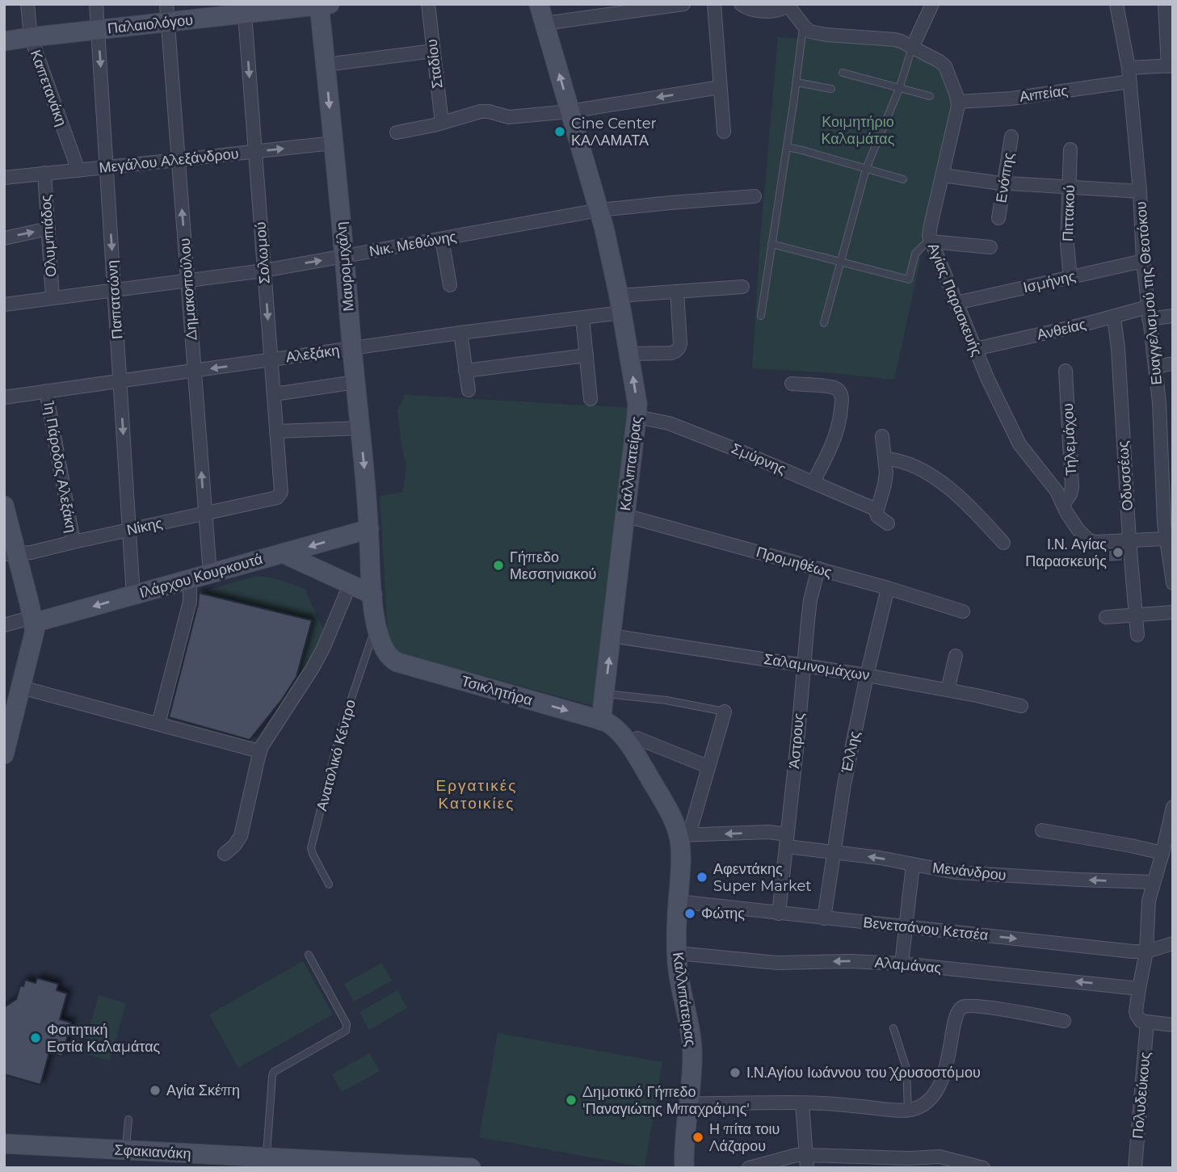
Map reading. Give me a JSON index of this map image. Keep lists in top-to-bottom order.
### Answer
{
  "streets": {
    "street": [
      "Παλαιολόγου",
      "Σταδίου",
      "Καπετανάκη",
      "Αιπείας",
      "Μεγάλου Αλεξάνδρου",
      "Ενόπης",
      "Πιττακού",
      "Ολυμπιάδος",
      "Νικ. Μεθώνης",
      "Σολωμού",
      "Μαυρομιχάλη",
      "Ισμήνης",
      "Δημακοπούλου",
      "Ευαγγελισμού της Θεοτόκου",
      "Παπατσώνη",
      "Αγίας Παρασκευής",
      "Ανθείας",
      "Αλεξάκη",
      "Τηλεμάχου",
      "Σμύρνης",
      "Καλλιπατείρας",
      "1η Πάροδος Αλεξάκη",
      "Οδυσσέως",
      "Νίκης",
      "Προμηθέως",
      "Ιλάρχου Κουρκουτά",
      "Σαλαμινομάχων",
      "Τσικλητήρα",
      "Άστρους",
      "Έλλης",
      "Μενάνδρου",
      "Βενετσάνου Κετσέα",
      "Αλαμάνας",
      "Καλλιπάτειρας",
      "Πολυδεύκους",
      "Σφακιανάκη"
    ],
    "lane": ["Ανατολικό Κέντρο"]
  },
  "crossings": [
    ["Παλαιολόγου", "Καπετανάκη"],
    ["Παλαιολόγου", "Σολωμού"],
    ["Παλαιολόγου", "Μαυρομιχάλη"],
    ["Παλαιολόγου", "Δημακοπούλου"],
    ["Παλαιολόγου", "Παπατσώνη"],
    ["Καπετανάκη", "Μεγάλου Αλεξάνδρου"],
    ["Αιπείας", "Ευαγγελισμού της Θεοτόκου"],
    ["Αιπείας", "Αγίας Παρασκευής"],
    ["Μεγάλου Αλεξάνδρου", "Ολυμπιάδος"],
    ["Μεγάλου Αλεξάνδρου", "Σολωμού"],
    ["Μεγάλου Αλεξάνδρου", "Μαυρομιχάλη"],
    ["Μεγάλου Αλεξάνδρου", "Δημακοπούλου"],
    ["Μεγάλου Αλεξάνδρου", "Παπατσώνη"],
    ["Πιττακού", "Ισμήνης"],
    ["Ολυμπιάδος", "Νικ. Μεθώνης"],
    ["Νικ. Μεθώνης", "Σολωμού"],
    ["Νικ. Μεθώνης", "Μαυρομιχάλη"],
    ["Νικ. Μεθώνης", "Δημακοπούλου"],
    ["Νικ. Μεθώνης", "Παπατσώνη"],
    ["Νικ. Μεθώνης", "Καλλιπατείρας"],
    ["Σολωμού", "Αλεξάκη"],
    ["Σολωμού", "Νίκης"],
    ["Μαυρομιχάλη", "Αλεξάκη"],
    ["Μαυρομιχάλη", "Ιλάρχου Κουρκουτά"],
    ["Μαυρομιχάλη", "Τσικλητήρα"],
    ["Μαυρομιχάλη", "Ανατολικό Κέντρο"],
    ["Ισμήνης", "Ευαγγελισμού της Θεοτόκου"],
    ["Ισμήνης", "Αγίας Παρασκευής"],
    ["Δημακοπούλου", "Αλεξάκη"],
    ["Δημακοπούλου", "Νίκης"],
    ["Δημακοπούλου", "Ιλάρχου Κουρκουτά"],
    ["Ευαγγελισμού της Θεοτόκου", "Αγίας Παρασκευής"],
    ["Ευαγγελισμού της Θεοτόκου", "Ανθείας"],
    ["Παπατσώνη", "Αλεξάκη"],
    ["Παπατσώνη", "Νίκης"],
    ["Παπατσώνη", "Ιλάρχου Κουρκουτά"],
    ["Αγίας Παρασκευής", "Ανθείας"],
    ["Αγίας Παρασκευής", "Τηλεμάχου"],
    ["Αγίας Παρασκευής", "Οδυσσέως"],
    ["Ανθείας", "Οδυσσέως"],
    ["Αλεξάκη", "Καλλιπατείρας"],
    ["Αλεξάκη", "1η Πάροδος Αλεξάκη"],
    ["Σμύρνης", "Καλλιπατείρας"],
    ["Καλλιπατείρας", "Προμηθέως"],
    ["Καλλιπατείρας", "Σαλαμινομάχων"],
    ["Καλλιπατείρας", "Τσικλητήρα"],
    ["Καλλιπατείρας", "Καλλιπάτειρας"],
    ["1η Πάροδος Αλεξάκη", "Νίκης"],
    ["Προμηθέως", "Άστρους"],
    ["Προμηθέως", "Έλλης"],
    ["Σαλαμινομάχων", "Άστρους"],
    ["Σαλαμινομάχων", "Έλλης"],
    ["Τσικλητήρα", "Καλλιπάτειρας"],
    ["Άστρους", "Μενάνδρου"],
    ["Άστρους", "Βενετσάνου Κετσέα"],
    ["Έλλης", "Μενάνδρου"],
    ["Έλλης", "Βενετσάνου Κετσέα"],
    ["Μενάνδρου", "Καλλιπάτειρας"],
    ["Βενετσάνου Κετσέα", "Καλλιπάτειρας"],
    ["Αλαμάνας", "Καλλιπάτειρας"]
  ],
  "one_way": [
    "Σολωμού",
    "Δημακοπούλου",
    "Παπατσώνη",
    "Τσικλητήρα",
    "Αλαμάνας"
  ],
  "districts": ["Εργατικές Κατοικίες"],
  "parks": ["Κοιμητήριο Καλαμάτας"],
  "places": [
    "Cine Center ΚΑΛΑΜΑΤΑ",
    "Ι.Ν. Αγίας Παρασκευής",
    "Γήπεδο Μεσσηνιακού",
    "Αφεντάκης Super Market",
    "Φώτης",
    "Φοιτητική Εστία Καλαμάτας",
    "Ι.Ν.Αγίου Ιωάννου του Χρυσοστόμου",
    "Αγία Σκέπη",
    "Δημοτικό Γήπεδο 'Παναγιώτης Μπαχράμης'",
    "Η πίτα τοιυ Λάζαρου"
  ]
}
